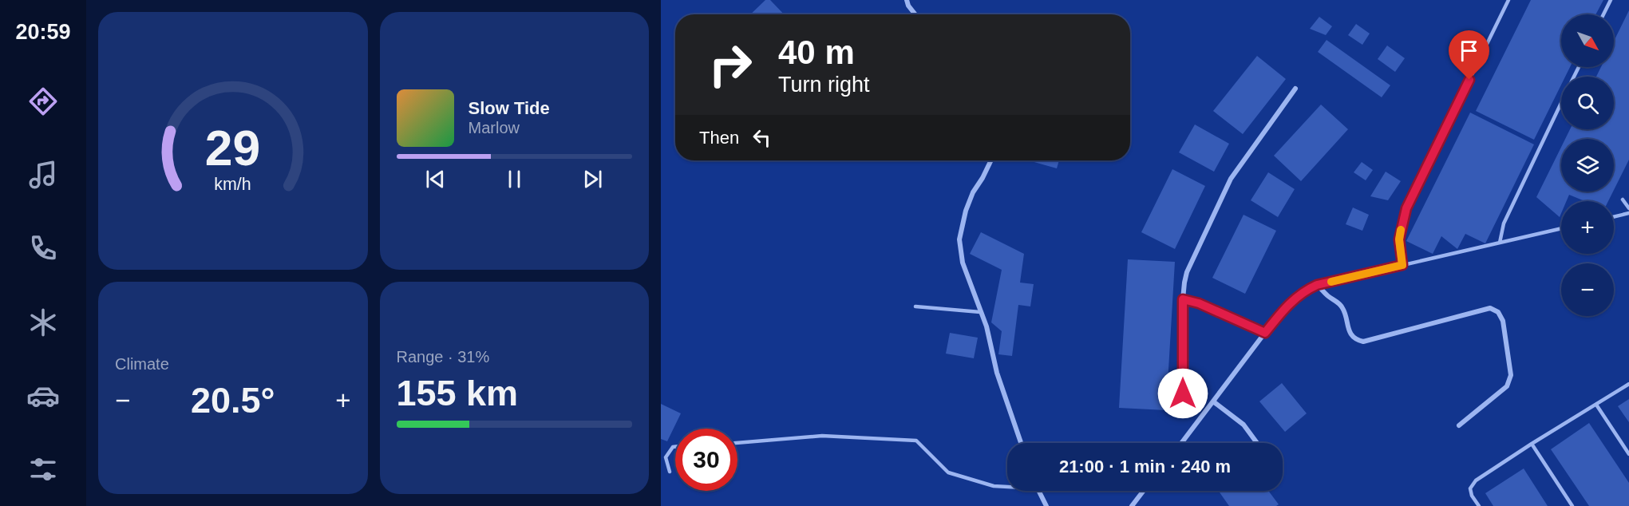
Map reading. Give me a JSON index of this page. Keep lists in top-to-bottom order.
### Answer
{
  "north": "bottom right",
  "page": {
    "tabs": "20:59",
    "map_buttons": ["+", "−"],
    "turn": ["40 m", "Turn right"],
    "song": ["Slow Tide", "Marlow"],
    "then": "Then",
    "tile": [
      "Climate",
      ["Range · 31%", "155 km"]
    ],
    "heat": ["−", "20.5°", "+"],
    "limit": "30",
    "trip": "21:00 · 1 min · 240 m",
    "gauge": ["29", "km/h"]
  }
}
